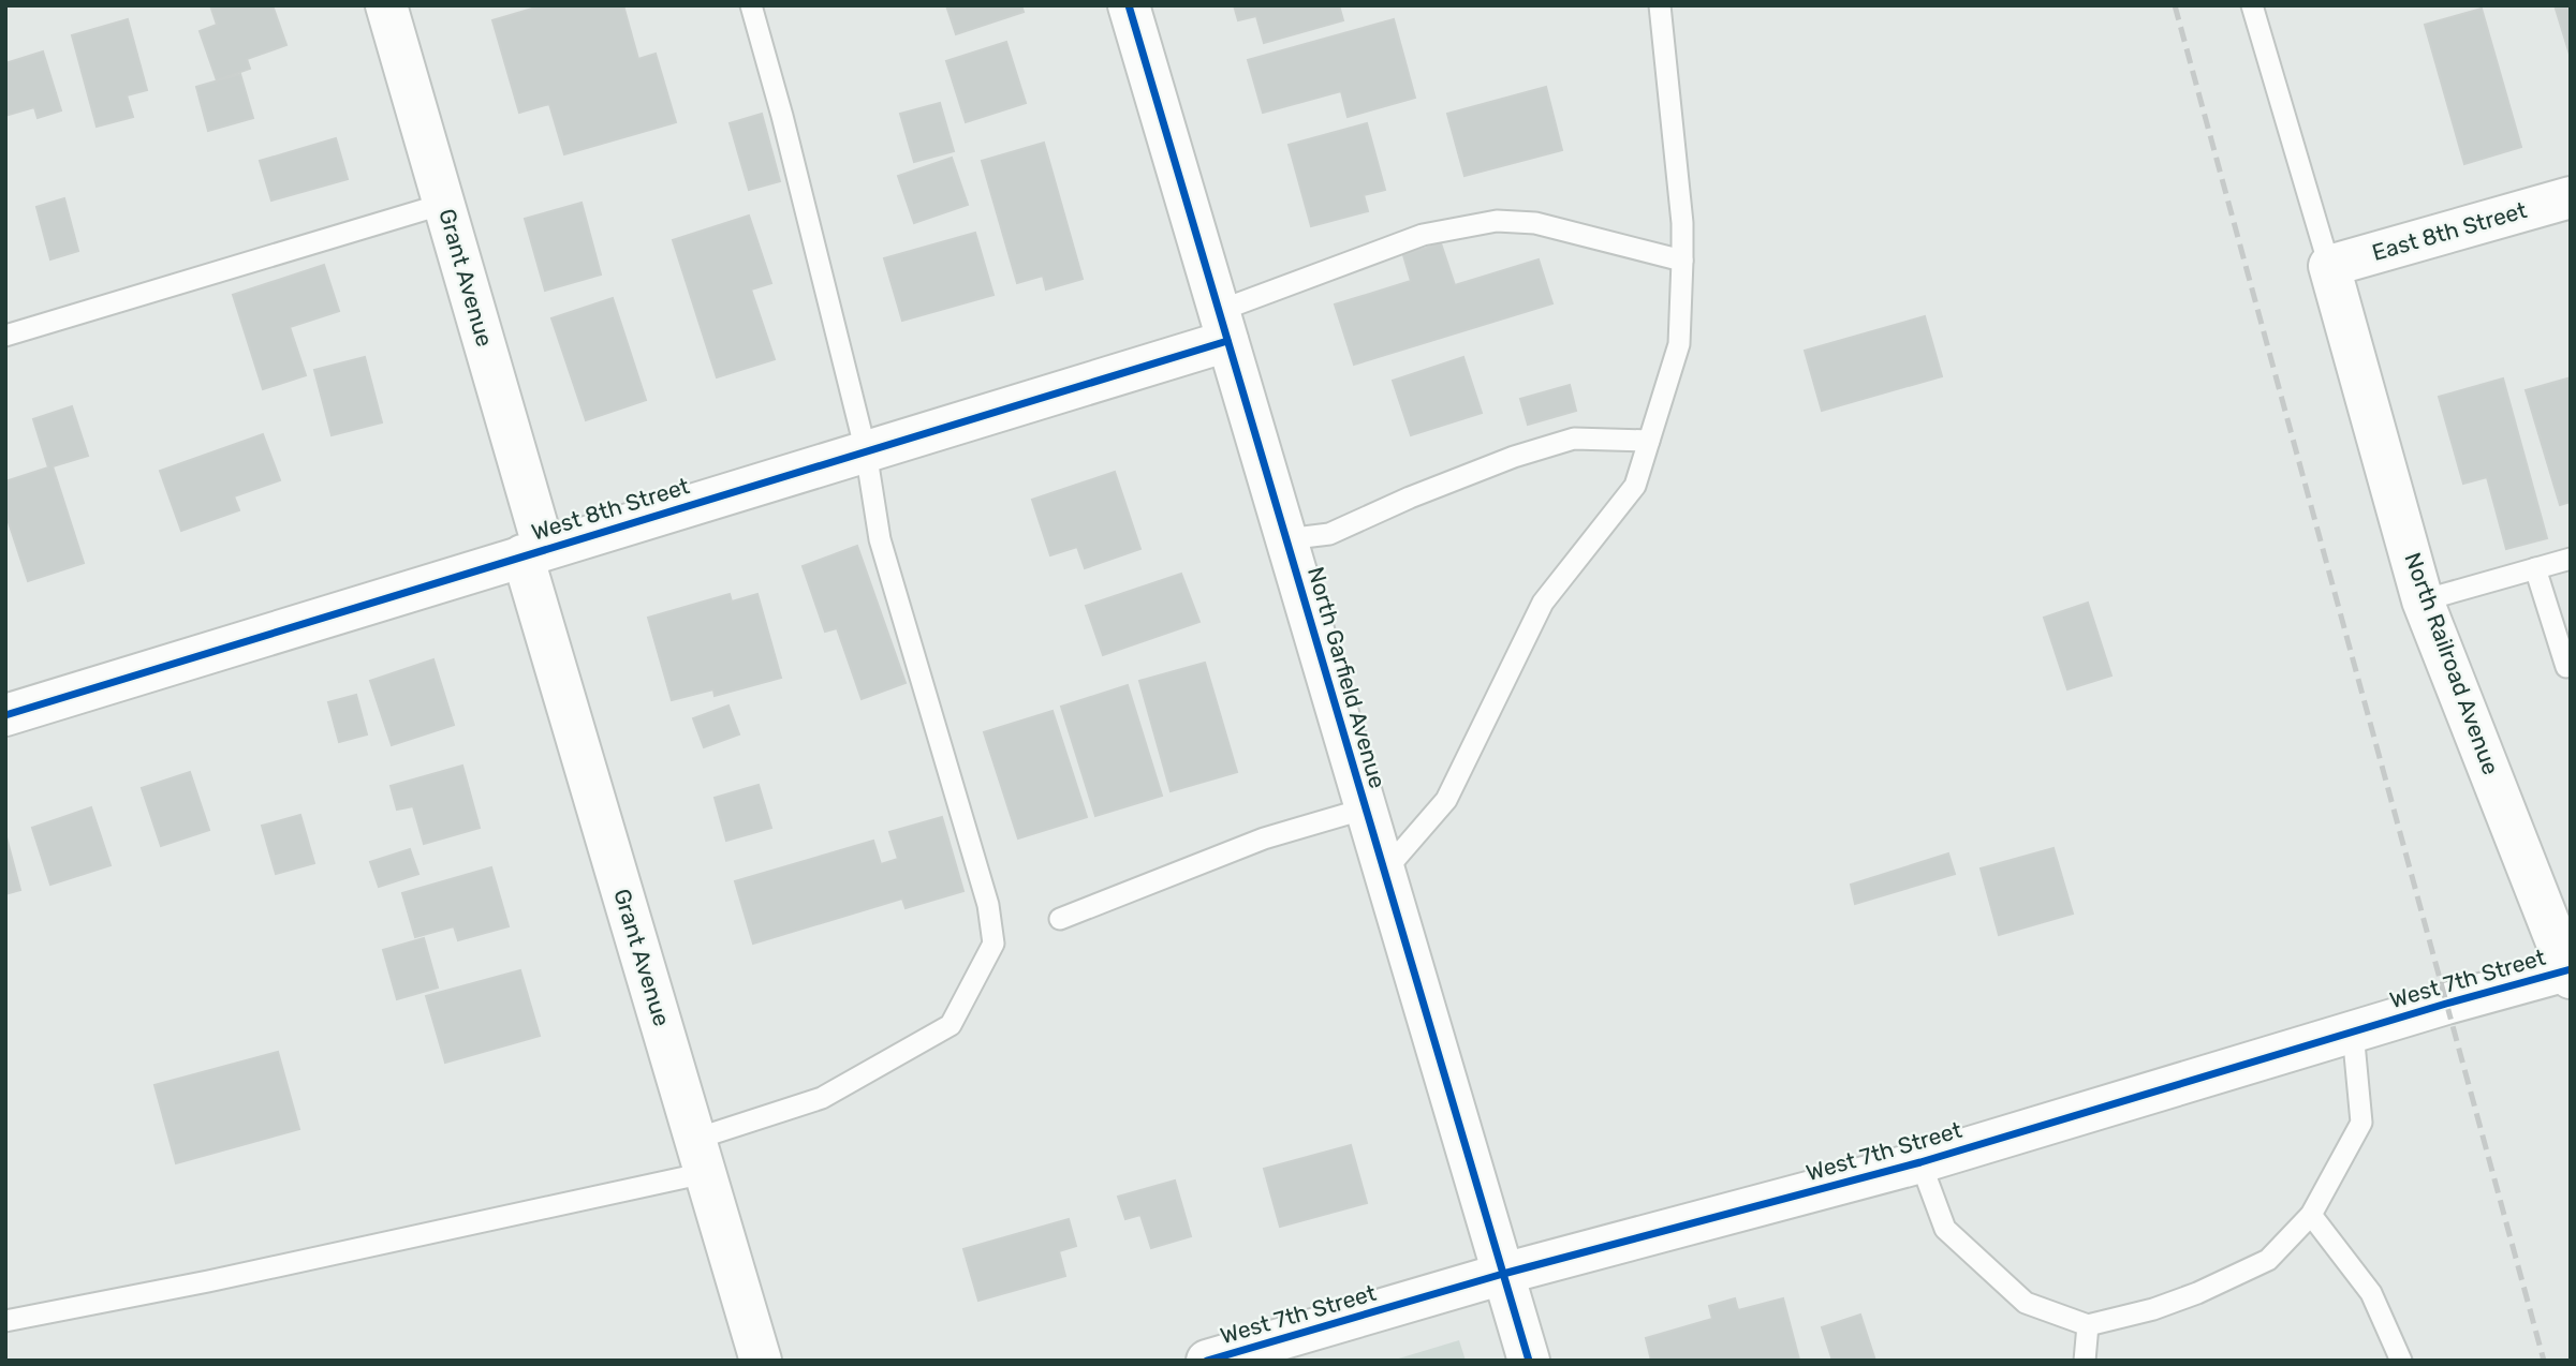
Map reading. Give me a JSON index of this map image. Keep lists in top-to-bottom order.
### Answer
{
  "streets": {
    "street": [
      "East 8th Street",
      "Grant Avenue",
      "West 8th Street",
      "North Railroad Avenue",
      "North Garfield Avenue",
      "West 7th Street"
    ]
  },
  "crossings": [
    ["East 8th Street", "North Railroad Avenue"],
    ["Grant Avenue", "West 8th Street"],
    ["West 8th Street", "North Garfield Avenue"],
    ["North Railroad Avenue", "West 7th Street"],
    ["North Garfield Avenue", "West 7th Street"]
  ]
}
